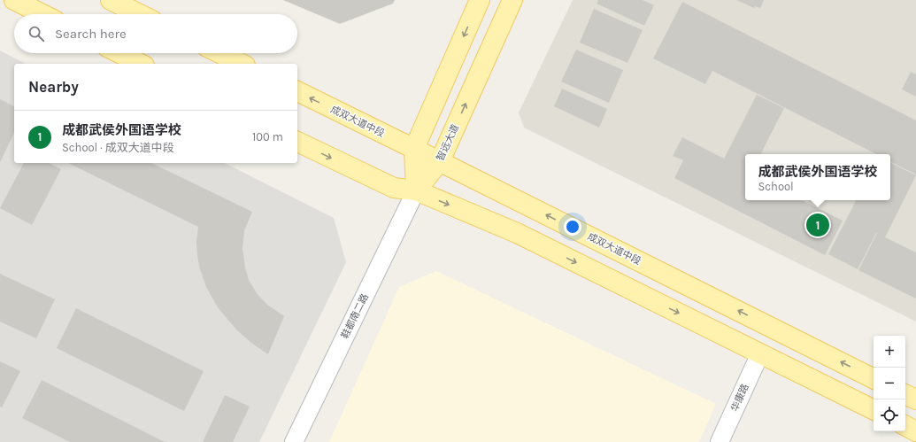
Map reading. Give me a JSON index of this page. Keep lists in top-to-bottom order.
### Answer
{
  "streets": {
    "main road": ["成双大道中段", "智远大道"],
    "street": ["鞋都南二路", "华康路"]
  },
  "crossings": [
    ["成双大道中段", "智远大道"],
    ["智远大道", "鞋都南二路"]
  ],
  "page": {
    "search": "Search here",
    "heading": "Nearby",
    "list": [
      {
        "mark": "1",
        "name": "成都武侯外国语学校",
        "note": "School · 成双大道中段",
        "value": "100 m"
      }
    ],
    "popup": ["成都武侯外国语学校", "School"],
    "pins": "1",
    "map_buttons": ["+", "−"]
  }
}
